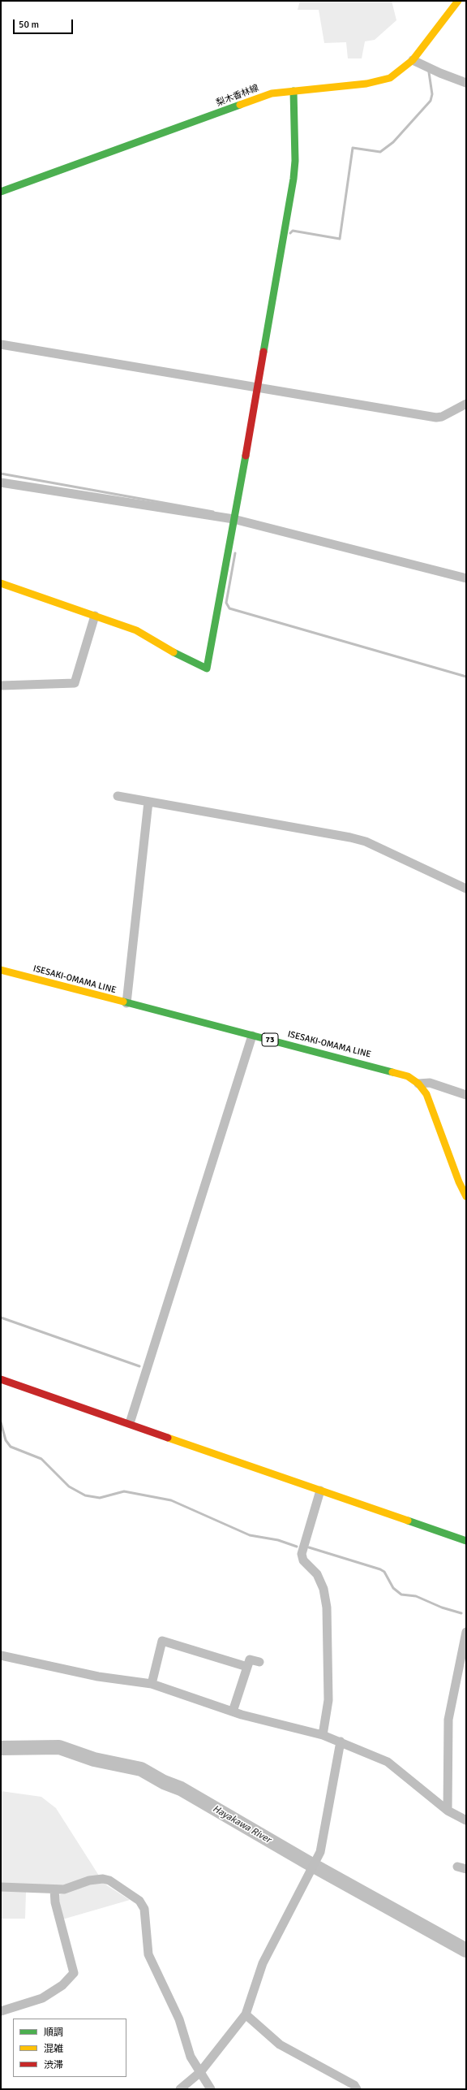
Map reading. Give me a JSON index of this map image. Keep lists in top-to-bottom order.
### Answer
{
  "streets": {
    "street": ["梨木香林線", "ISESAKI-OMAMA LINE", "73"]
  },
  "water": ["Hayakawa River"],
  "legend": ["順調", "混雑", "渋滞"],
  "scale_bar": "50 m"
}
